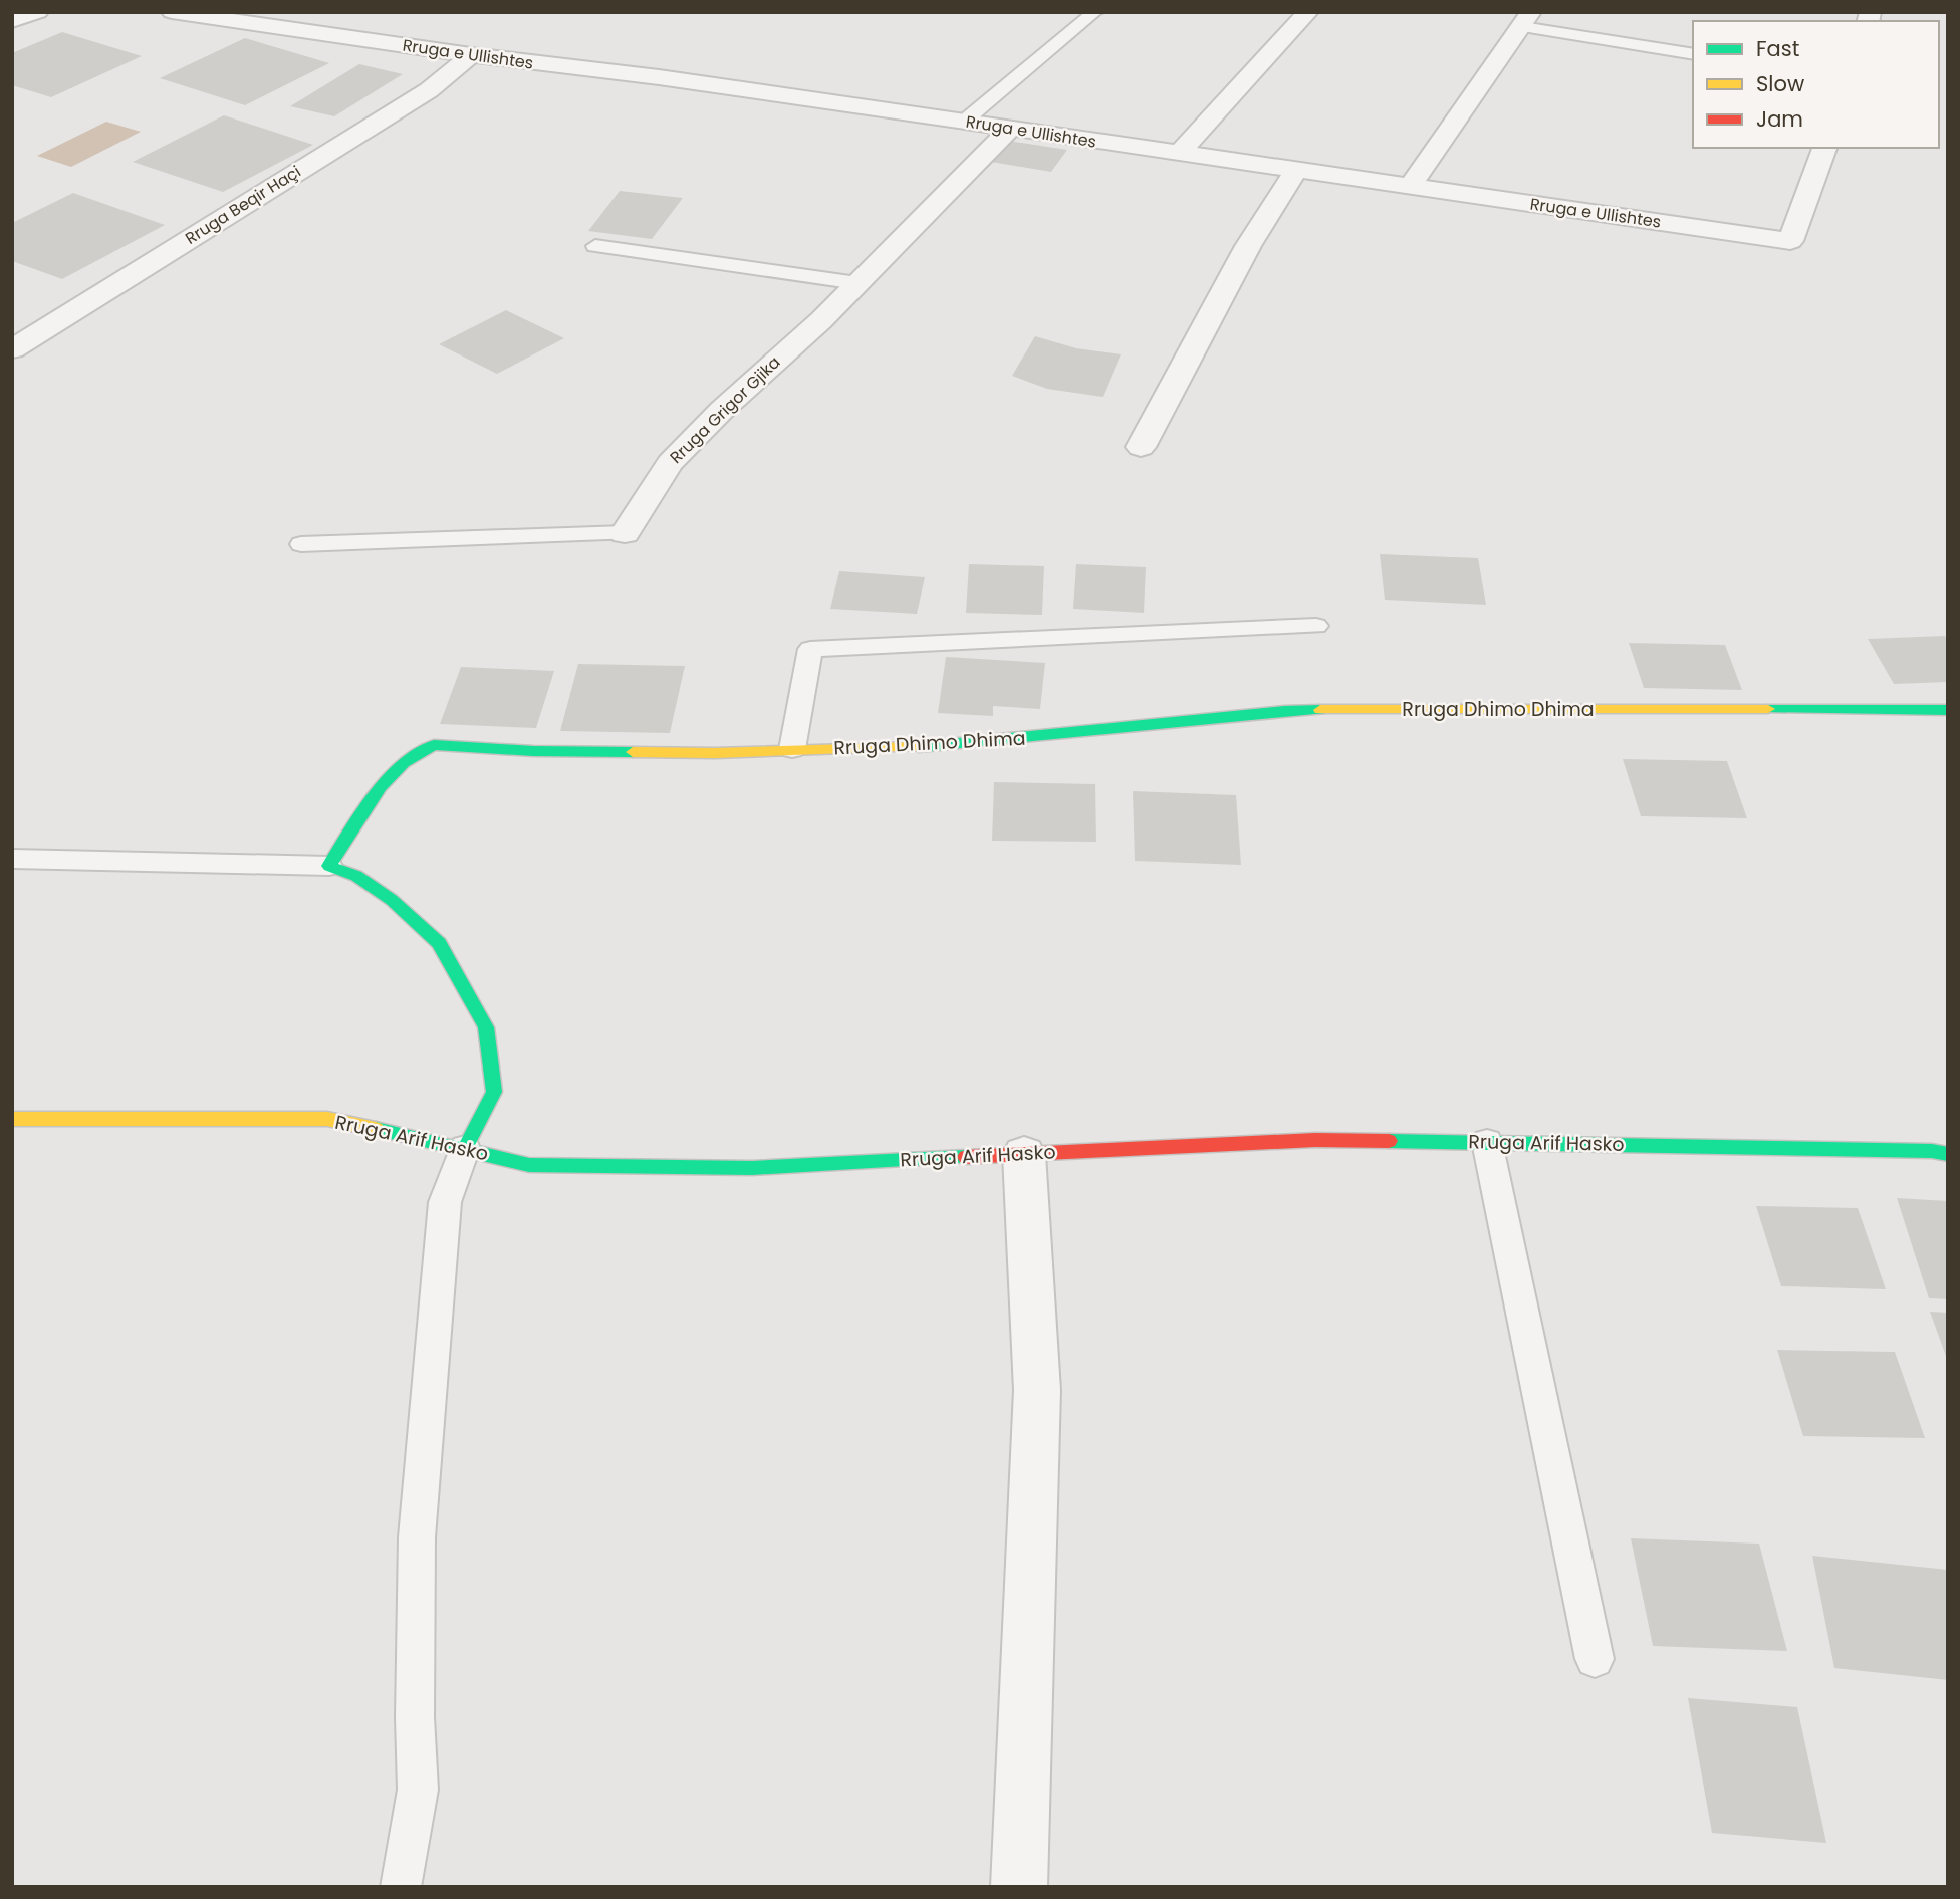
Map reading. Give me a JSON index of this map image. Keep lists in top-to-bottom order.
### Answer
{
  "streets": {
    "street": [
      "Rruga e Ullishtes",
      "Rruga Beqir Haçi",
      "Rruga Grigor Gjika",
      "Rruga Dhimo Dhima",
      "Rruga Arif Hasko"
    ]
  },
  "crossings": [
    ["Rruga e Ullishtes", "Rruga Beqir Haçi"],
    ["Rruga e Ullishtes", "Rruga Grigor Gjika"]
  ],
  "legend": ["Fast", "Slow", "Jam"]
}
